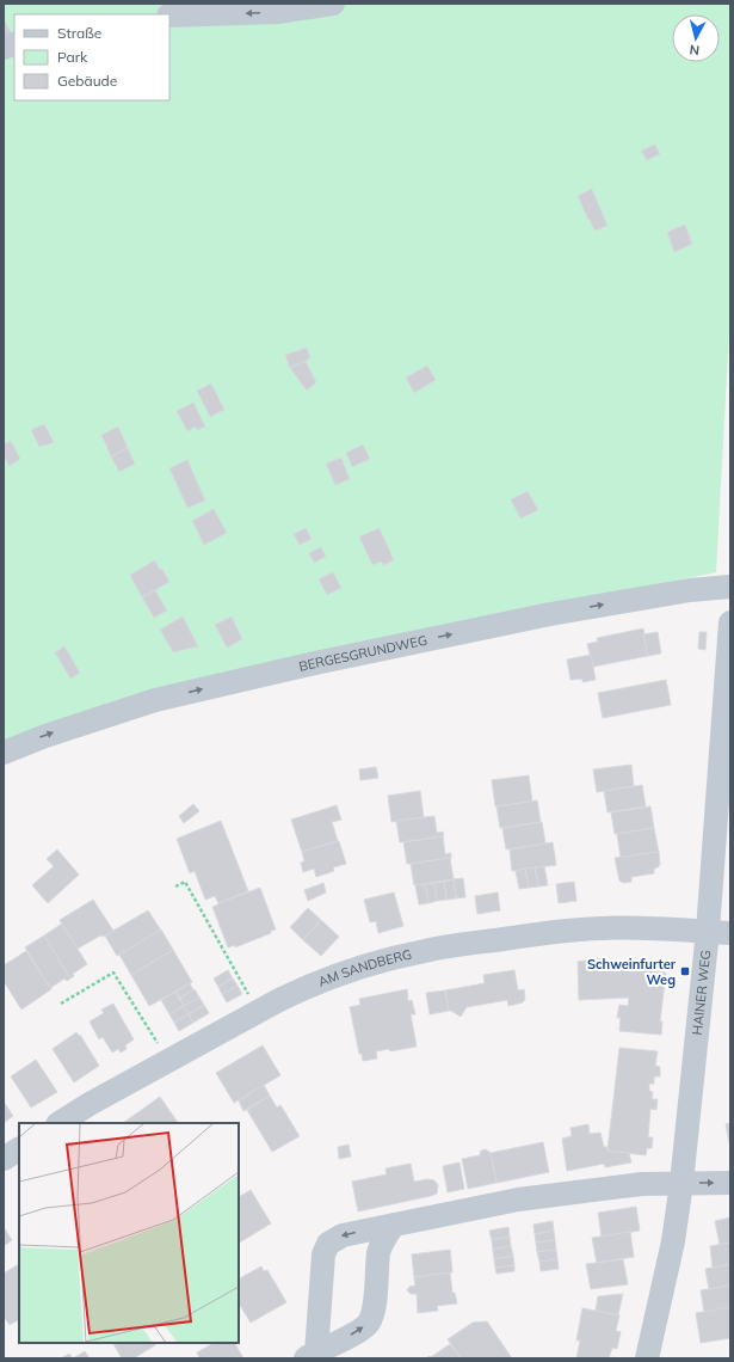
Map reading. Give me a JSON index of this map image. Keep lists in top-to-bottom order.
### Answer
{
  "streets": {
    "street": ["BERGESGRUNDWEG", "AM SANDBERG", "HAINER WEG"]
  },
  "crossings": [
    ["AM SANDBERG", "HAINER WEG"]
  ],
  "one_way": ["BERGESGRUNDWEG"],
  "places": {
    "transit": ["Schweinfurter Weg"]
  },
  "legend": ["Straße", "Park", "Gebäude"],
  "north": "bottom"
}
